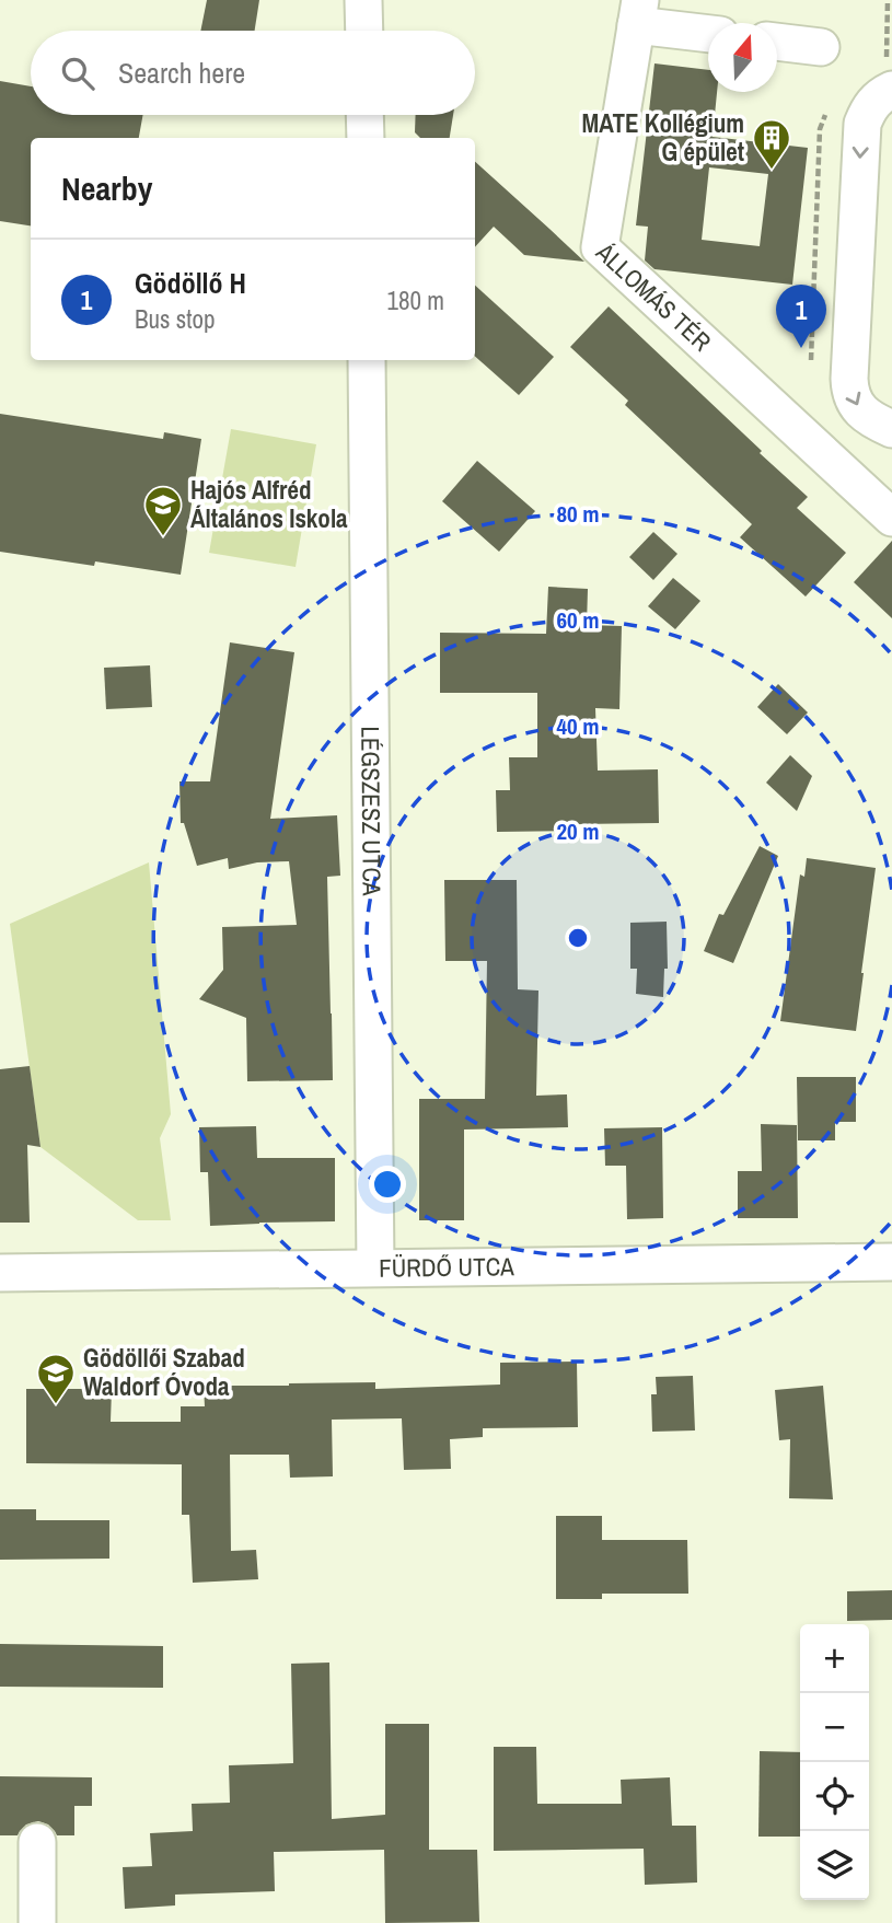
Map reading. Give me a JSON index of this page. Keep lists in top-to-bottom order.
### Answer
{
  "streets": {
    "street": ["ÁLLOMÁS TÉR", "LÉGSZESZ UTCA", "FÜRDŐ UTCA"]
  },
  "crossings": [
    ["LÉGSZESZ UTCA", "FÜRDŐ UTCA"]
  ],
  "places": {
    "building": ["MATE Kollégium G épület"],
    "school or university": ["Hajós Alfréd Általános Iskola", "Gödöllői Szabad Waldorf Óvoda"]
  },
  "north": "top",
  "page": {
    "search": "Search here",
    "heading": "Nearby",
    "list": [
      {
        "mark": "1",
        "name": "Gödöllő H",
        "note": "Bus stop",
        "value": "180 m"
      }
    ],
    "pins": "1",
    "map_buttons": ["+", "−"]
  },
  "rings": [
    "80 m",
    "60 m",
    "40 m",
    "20 m"
  ]
}
